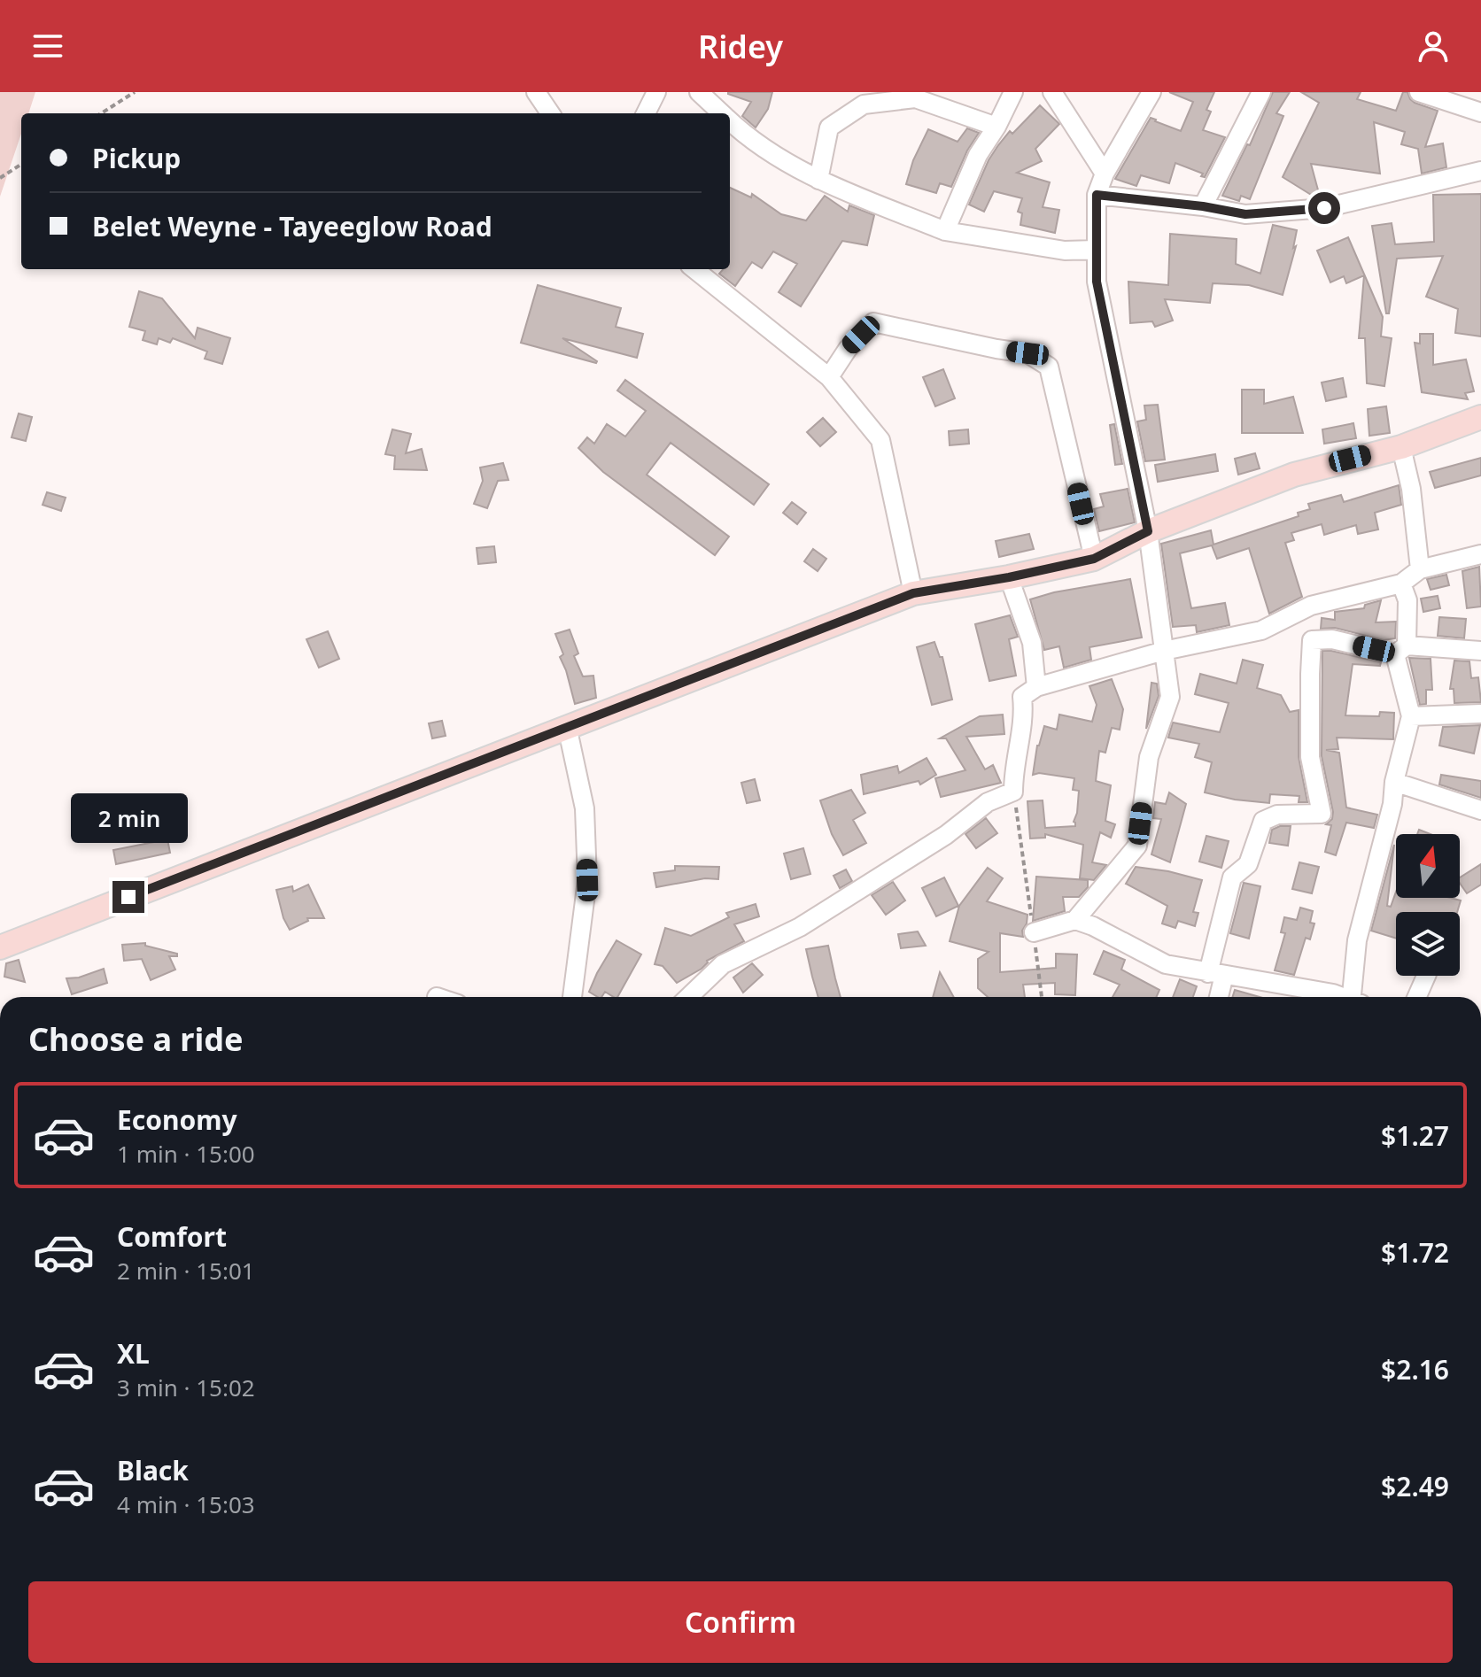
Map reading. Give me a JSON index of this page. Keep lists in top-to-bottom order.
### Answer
{
  "north": "top",
  "page": {
    "header": "Ridey",
    "banner": ["Pickup", "Belet Weyne - Tayeeglow Road"],
    "bubble": "2 min",
    "heading": "Choose a ride",
    "list": [
      {
        "name": "Economy",
        "note": "1 min · 15:00",
        "value": "$1.27"
      },
      {
        "name": "Comfort",
        "note": "2 min · 15:01",
        "value": "$1.72"
      },
      {
        "name": "XL",
        "note": "3 min · 15:02",
        "value": "$2.16"
      },
      {
        "name": "Black",
        "note": "4 min · 15:03",
        "value": "$2.49"
      }
    ],
    "buttons": "Confirm"
  }
}
